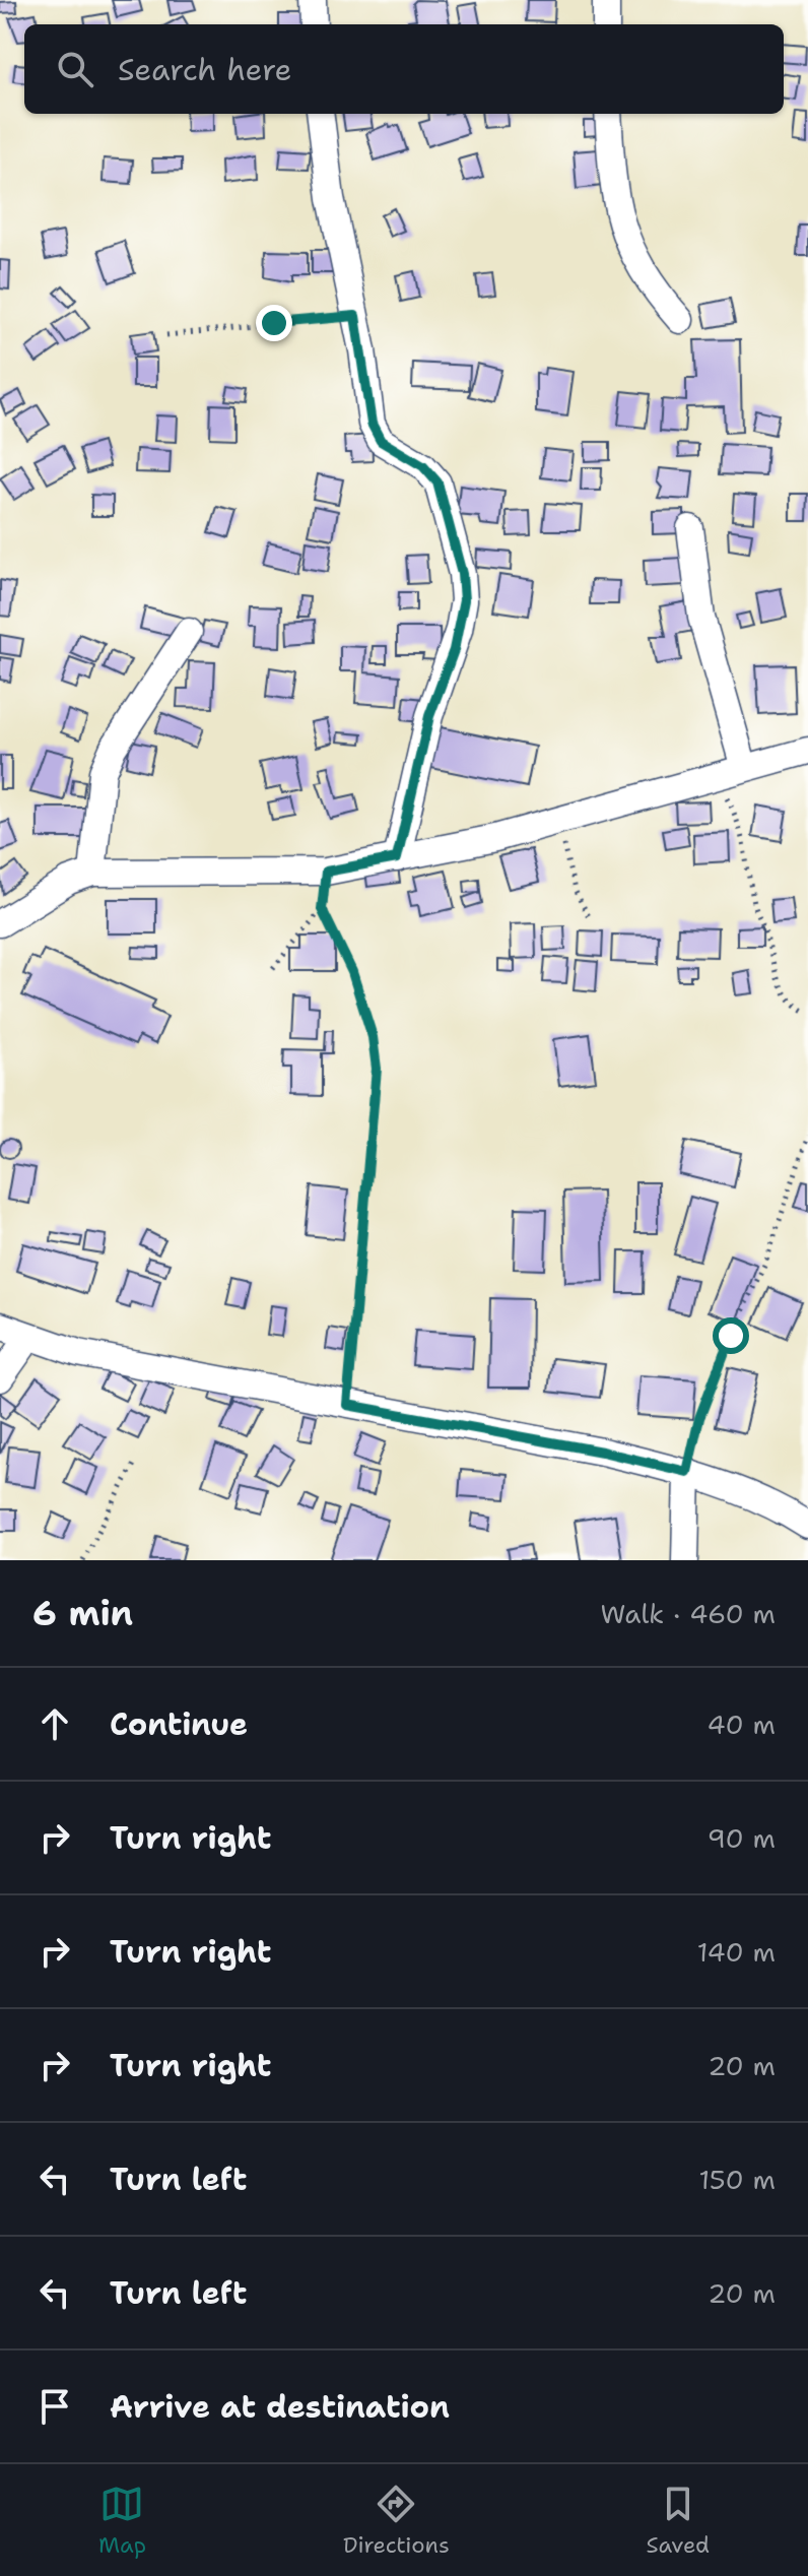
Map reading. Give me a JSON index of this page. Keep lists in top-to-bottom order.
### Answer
{
  "page": {
    "search": "Search here",
    "heading": ["6 min", "Walk · 460 m"],
    "list": [
      ["Continue", "40 m"],
      ["Turn right", "90 m"],
      ["Turn right", "140 m"],
      ["Turn right", "20 m"],
      ["Turn left", "150 m"],
      ["Turn left", "20 m"],
      "Arrive at destination"
    ],
    "nav": ["Map", "Directions", "Saved"]
  }
}
